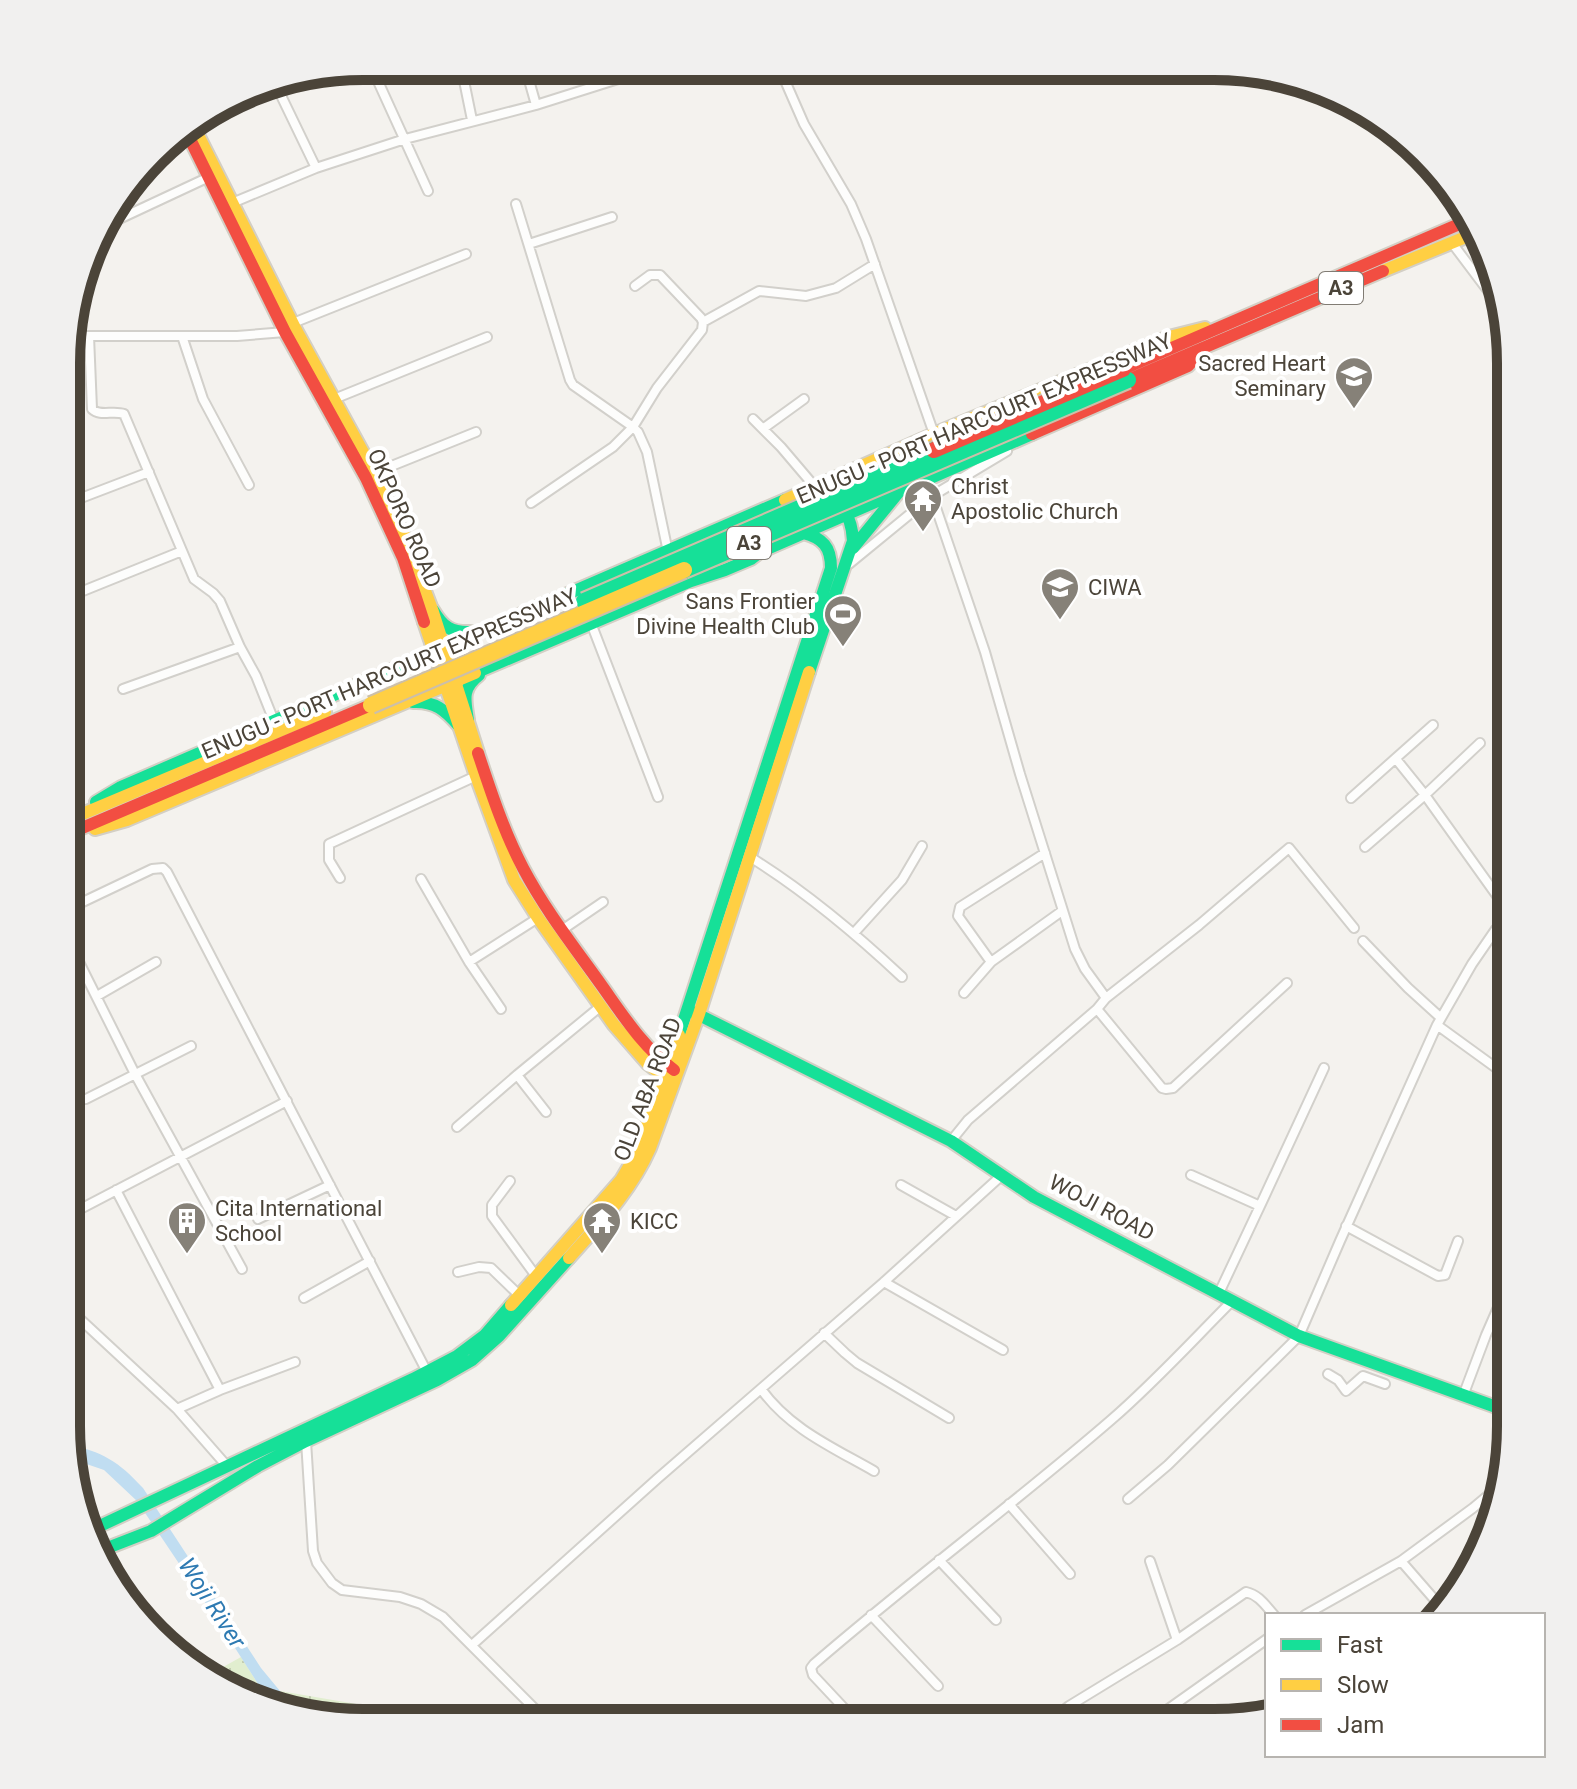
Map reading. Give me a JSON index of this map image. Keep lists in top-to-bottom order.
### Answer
{
  "streets": {
    "main road": [
      "A3",
      "ENUGU - PORT HARCOURT EXPRESSWAY",
      "OKPORO ROAD",
      "OLD ABA ROAD",
      "WOJI ROAD"
    ]
  },
  "crossings": [
    ["OKPORO ROAD", "OLD ABA ROAD"],
    ["OLD ABA ROAD", "WOJI ROAD"]
  ],
  "water": ["Woji River"],
  "places": {
    "school or university": ["Sacred Heart Seminary", "CIWA"],
    "temple": ["Christ Apostolic Church", "KICC"],
    "sports": ["Sans Frontier Divine Health Club"],
    "building": ["Cita International School"]
  },
  "legend": ["Fast", "Slow", "Jam"]
}
